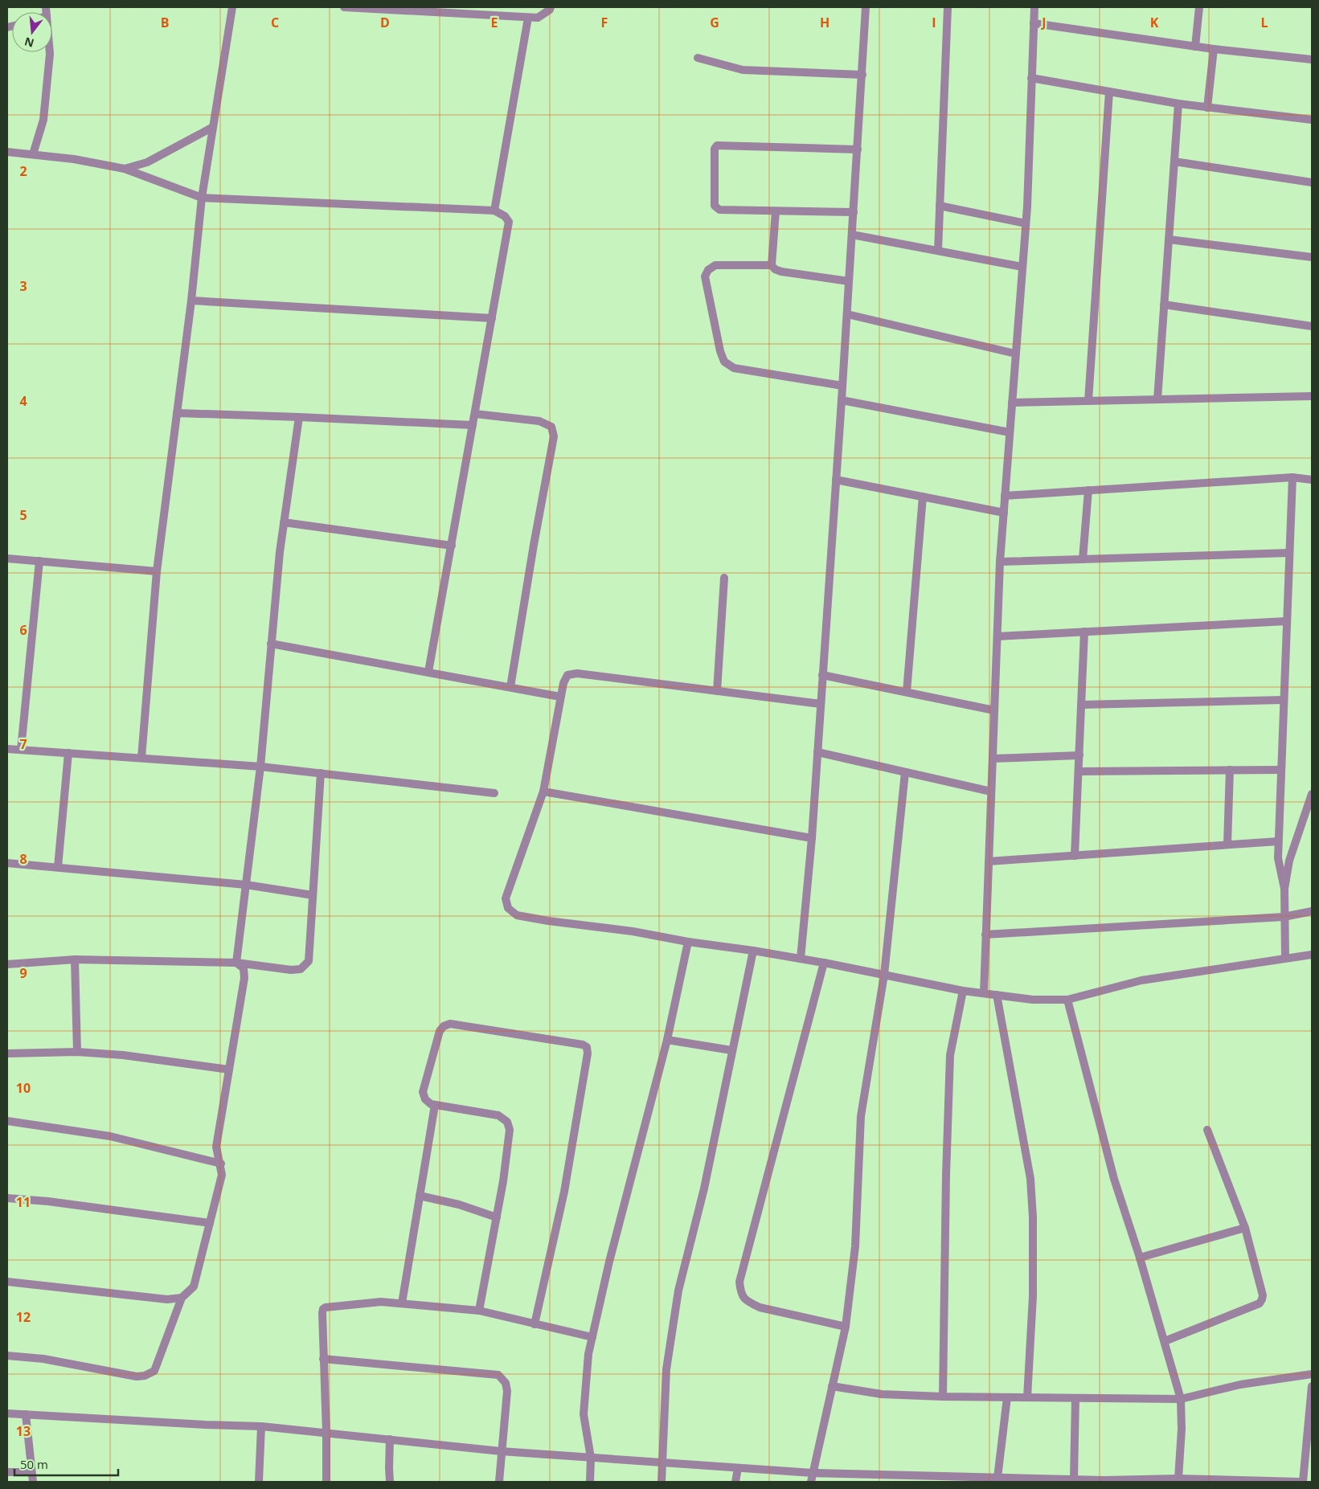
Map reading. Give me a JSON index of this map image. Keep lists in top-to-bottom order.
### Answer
{
  "scale_bar": "50 m",
  "north": "bottom",
  "grid": {
    "columns": [
      "B",
      "C",
      "D",
      "E",
      "F",
      "G",
      "H",
      "I",
      "J",
      "K",
      "L"
    ],
    "rows": [
      "2",
      "3",
      "4",
      "5",
      "6",
      "7",
      "8",
      "9",
      "10",
      "11",
      "12",
      "13"
    ]
  }
}
